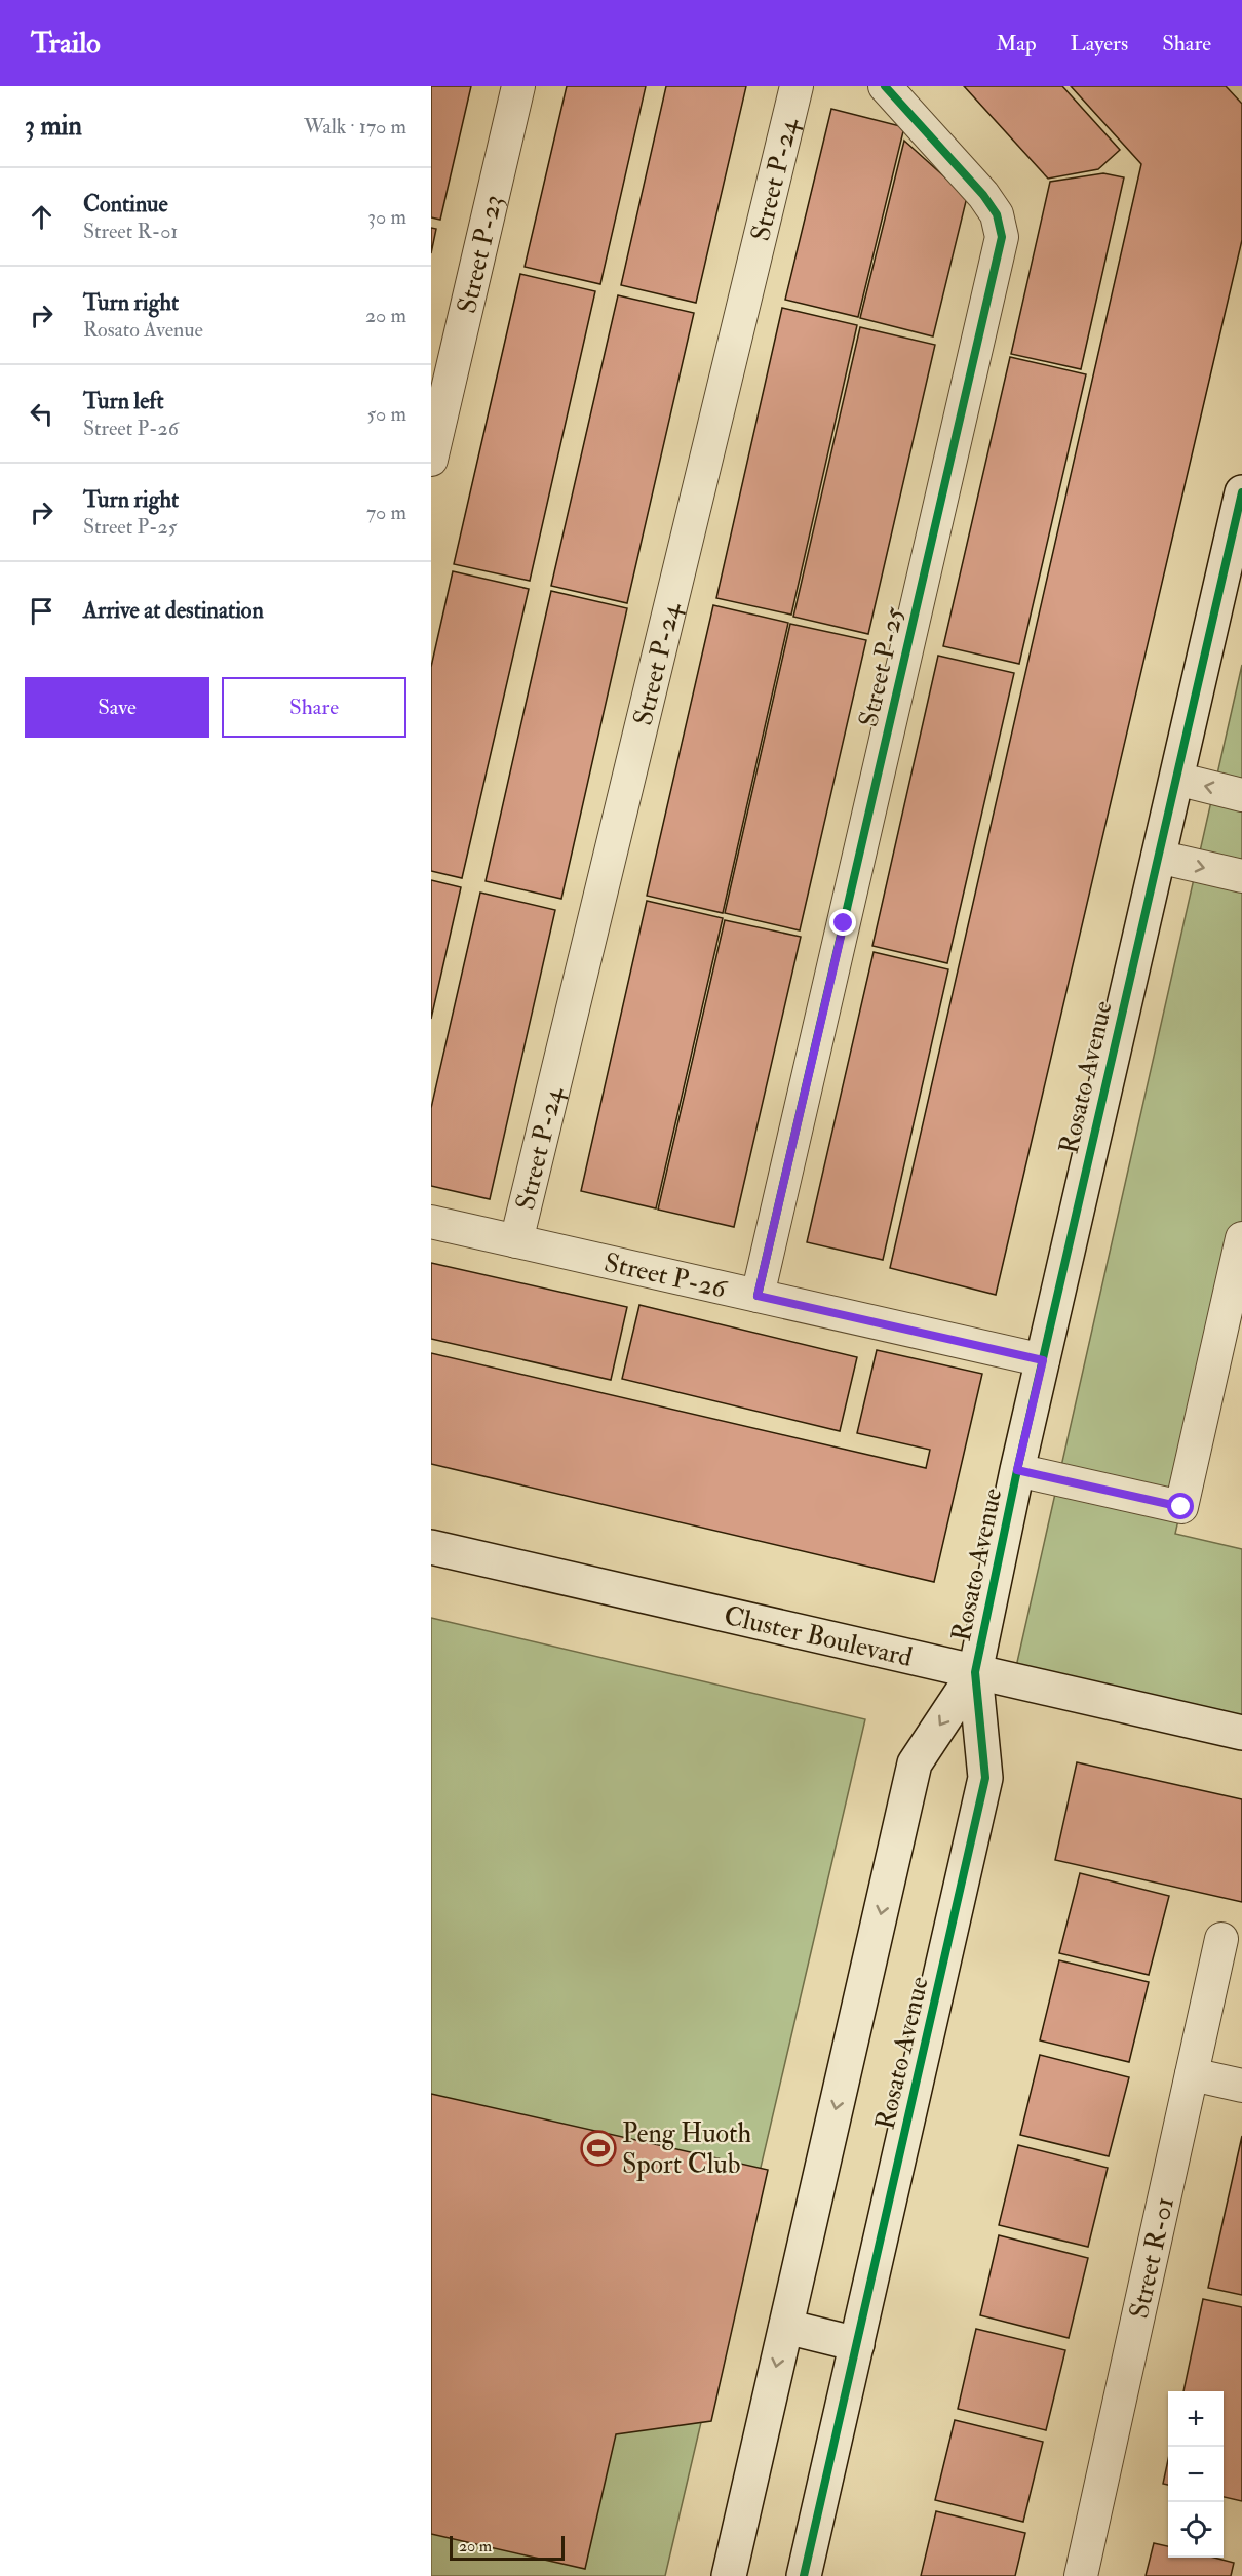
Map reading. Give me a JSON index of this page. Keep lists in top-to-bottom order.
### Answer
{
  "streets": {
    "street": [
      "Street P-24",
      "Street P-23",
      "Street P-25",
      "Rosato Avenue",
      "Street P-26",
      "Cluster Boulevard",
      "Street R-01"
    ]
  },
  "crossings": [
    ["Street P-24", "Street P-26"],
    ["Street P-25", "Street P-26"],
    ["Rosato Avenue", "Street P-26"],
    ["Rosato Avenue", "Cluster Boulevard"]
  ],
  "places": {
    "sports": ["Peng Huoth Sport Club"]
  },
  "scale_bar": "20 m",
  "page": {
    "header": "Trailo",
    "nav": ["Map", "Layers", "Share"],
    "heading": ["3 min", "Walk · 170 m"],
    "list": [
      ["Continue", "Street R-01", "30 m"],
      ["Turn right", "Rosato Avenue", "20 m"],
      ["Turn left", "Street P-26", "50 m"],
      ["Turn right", "Street P-25", "70 m"],
      "Arrive at destination"
    ],
    "buttons": ["Save", "Share"],
    "map_buttons": ["+", "−"],
    "scale": "20 m"
  }
}
